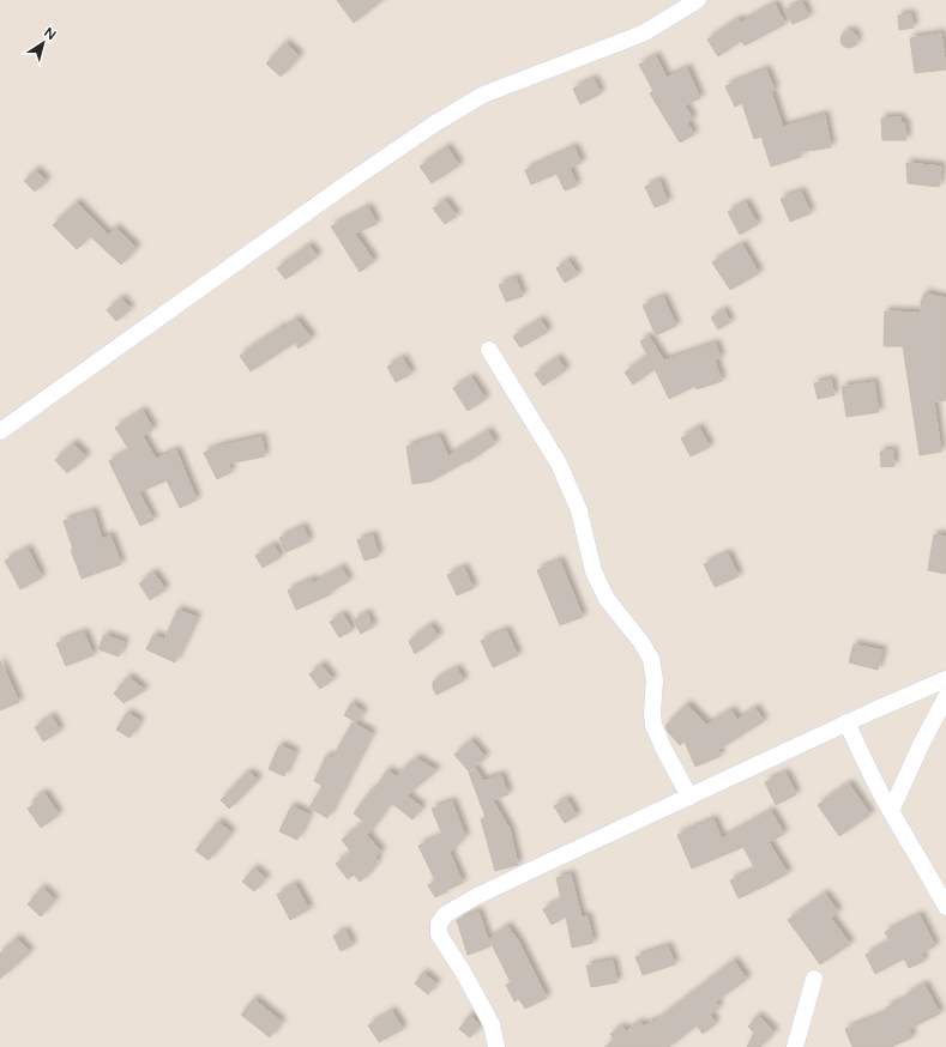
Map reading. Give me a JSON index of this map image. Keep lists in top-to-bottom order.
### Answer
{
  "north": "top right"
}
